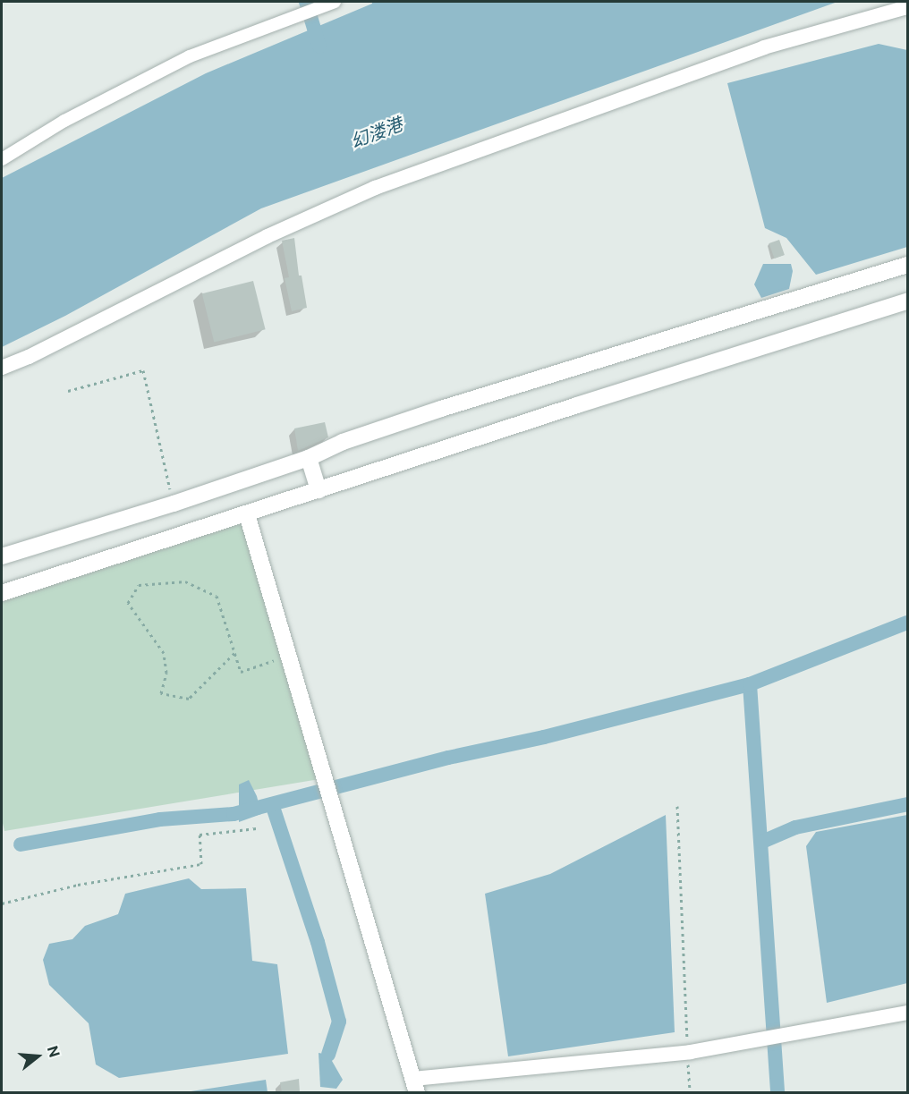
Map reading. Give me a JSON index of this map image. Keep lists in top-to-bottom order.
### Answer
{
  "water": ["幻溇港"],
  "north": "right"
}
